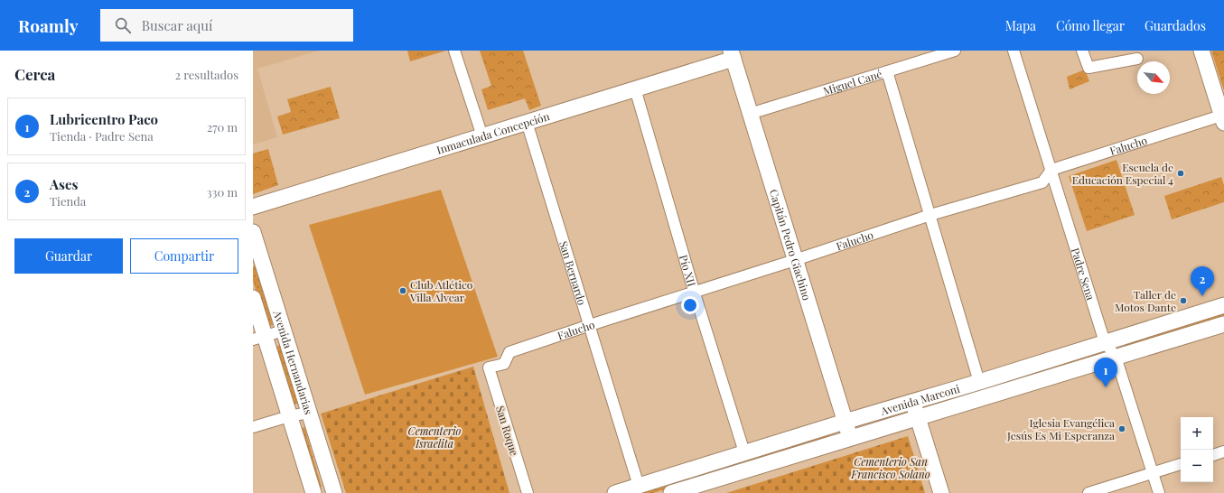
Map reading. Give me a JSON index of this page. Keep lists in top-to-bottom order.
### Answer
{
  "streets": {
    "main road": [
      "Inmaculada Concepción",
      "Capitán Pedro Giachino",
      "Avenida Hernandarias",
      "Avenida Marconi"
    ],
    "street": [
      "Miguel Cané",
      "Falucho",
      "Pío XII",
      "San Bernardo",
      "Padre Sena",
      "San Roque"
    ]
  },
  "crossings": [
    ["Miguel Cané", "Capitán Pedro Giachino"],
    ["Inmaculada Concepción", "Capitán Pedro Giachino"],
    ["Inmaculada Concepción", "Pío XII"],
    ["Inmaculada Concepción", "San Bernardo"],
    ["Falucho", "Capitán Pedro Giachino"],
    ["Falucho", "Pío XII"],
    ["Falucho", "San Bernardo"],
    ["Falucho", "Padre Sena"],
    ["Falucho", "San Roque"],
    ["Capitán Pedro Giachino", "Avenida Marconi"],
    ["Pío XII", "Avenida Marconi"],
    ["San Bernardo", "Avenida Marconi"],
    ["Padre Sena", "Avenida Marconi"]
  ],
  "parks": ["Cementerio Israelita", "Cementerio San Francisco Solano"],
  "places": [
    "Escuela de Educación Especial 4",
    "Club Atlético Villa Alvear",
    "Taller de Motos Dante",
    "Iglesia Evangélica Jesús Es Mi Esperanza"
  ],
  "north": "bottom right",
  "page": {
    "header": "Roamly",
    "search": "Buscar aquí",
    "nav": ["Mapa", "Cómo llegar", "Guardados"],
    "heading": ["Cerca", "2 resultados"],
    "list": [
      {
        "mark": "1",
        "name": "Lubricentro Paco",
        "note": "Tienda · Padre Sena",
        "value": "270 m"
      },
      {
        "mark": "2",
        "name": "Ases",
        "note": "Tienda",
        "value": "330 m"
      }
    ],
    "buttons": ["Guardar", "Compartir"],
    "pins": ["2", "1"],
    "map_buttons": ["+", "−"]
  }
}
